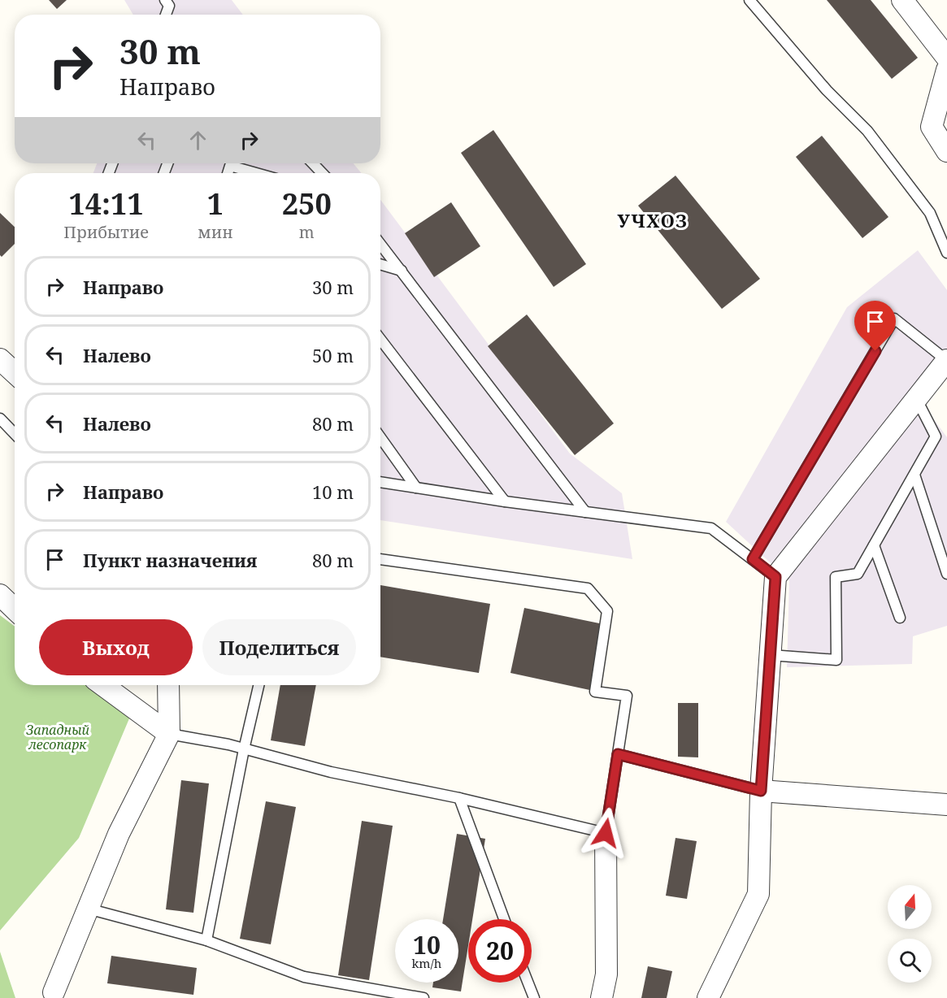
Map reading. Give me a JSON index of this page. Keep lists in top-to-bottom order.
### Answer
{
  "districts": ["УЧХОЗ"],
  "parks": ["Западный лесопарк"],
  "north": "top",
  "page": {
    "turn": ["30 m", "Направо"],
    "eta": [
      "14:11",
      "Прибытие",
      "1",
      "мин",
      "250",
      "m"
    ],
    "list": [
      {
        "name": "Направо",
        "value": "30 m"
      },
      {
        "name": "Налево",
        "value": "50 m"
      },
      {
        "name": "Налево",
        "value": "80 m"
      },
      {
        "name": "Направо",
        "value": "10 m"
      },
      {
        "name": "Пункт назначения",
        "value": "80 m"
      }
    ],
    "buttons": ["Выход", "Поделиться"],
    "speed": "10 km/h",
    "limit": "20"
  }
}
